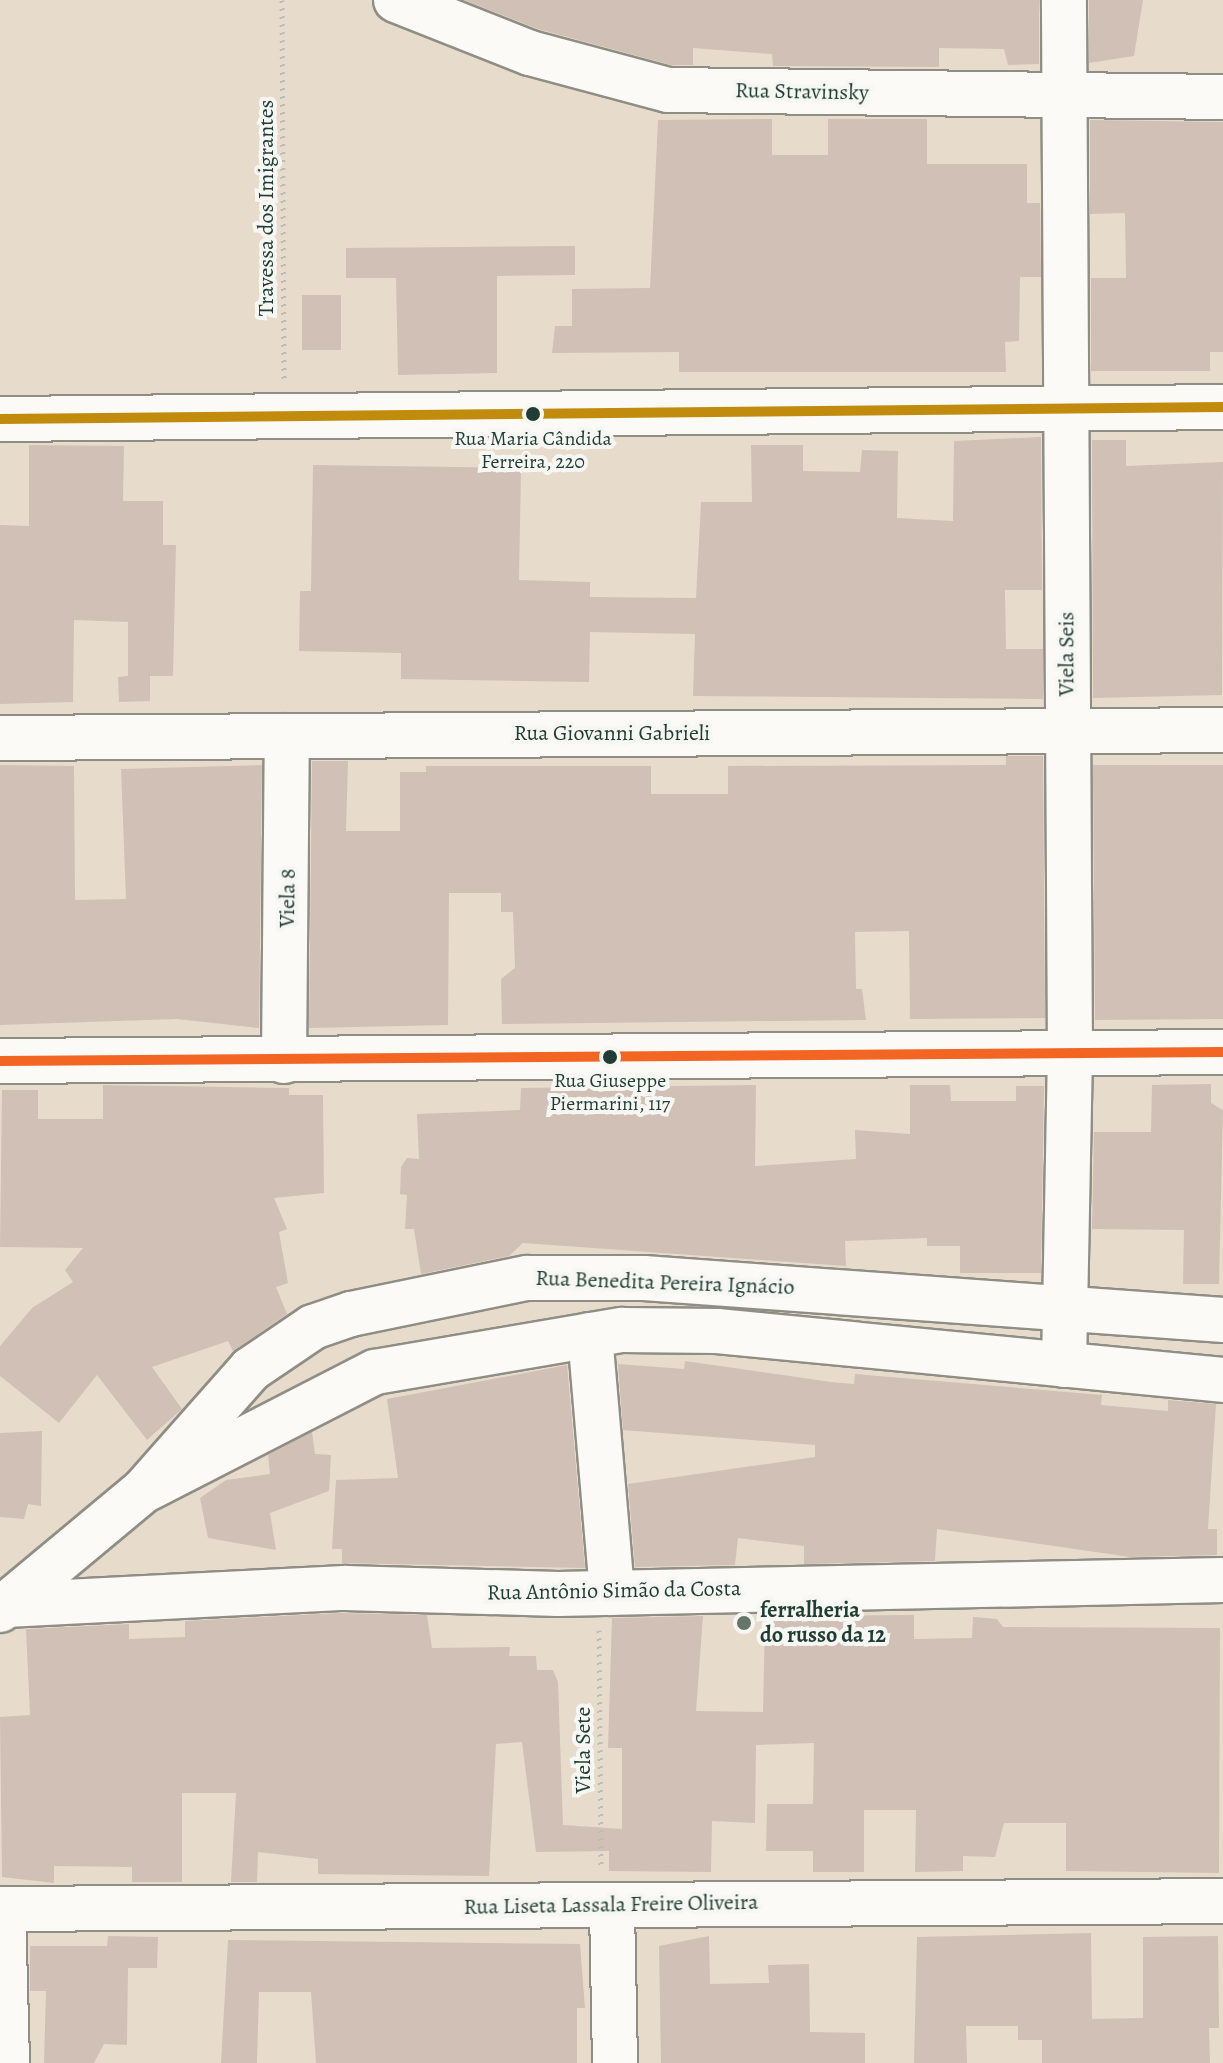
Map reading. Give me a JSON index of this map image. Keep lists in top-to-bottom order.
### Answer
{
  "streets": {
    "street": [
      "Rua Stravinsky",
      "Viela Seis",
      "Rua Giovanni Gabrieli",
      "Viela 8",
      "Rua Benedita Pereira Ignácio",
      "Rua Antônio Simão da Costa",
      "Rua Liseta Lassala Freire Oliveira"
    ],
    "path": ["Travessa dos Imigrantes", "Viela Sete"]
  },
  "crossings": [
    ["Rua Stravinsky", "Viela Seis"],
    ["Viela Seis", "Rua Giovanni Gabrieli"],
    ["Viela Seis", "Rua Benedita Pereira Ignácio"],
    ["Rua Giovanni Gabrieli", "Viela 8"],
    ["Rua Antônio Simão da Costa", "Viela Sete"],
    ["Viela Sete", "Rua Liseta Lassala Freire Oliveira"]
  ],
  "places": ["Rua Maria Cândida Ferreira, 220", "Rua Giuseppe Piermarini, 117", "ferralheria do russo da 12"]
}
